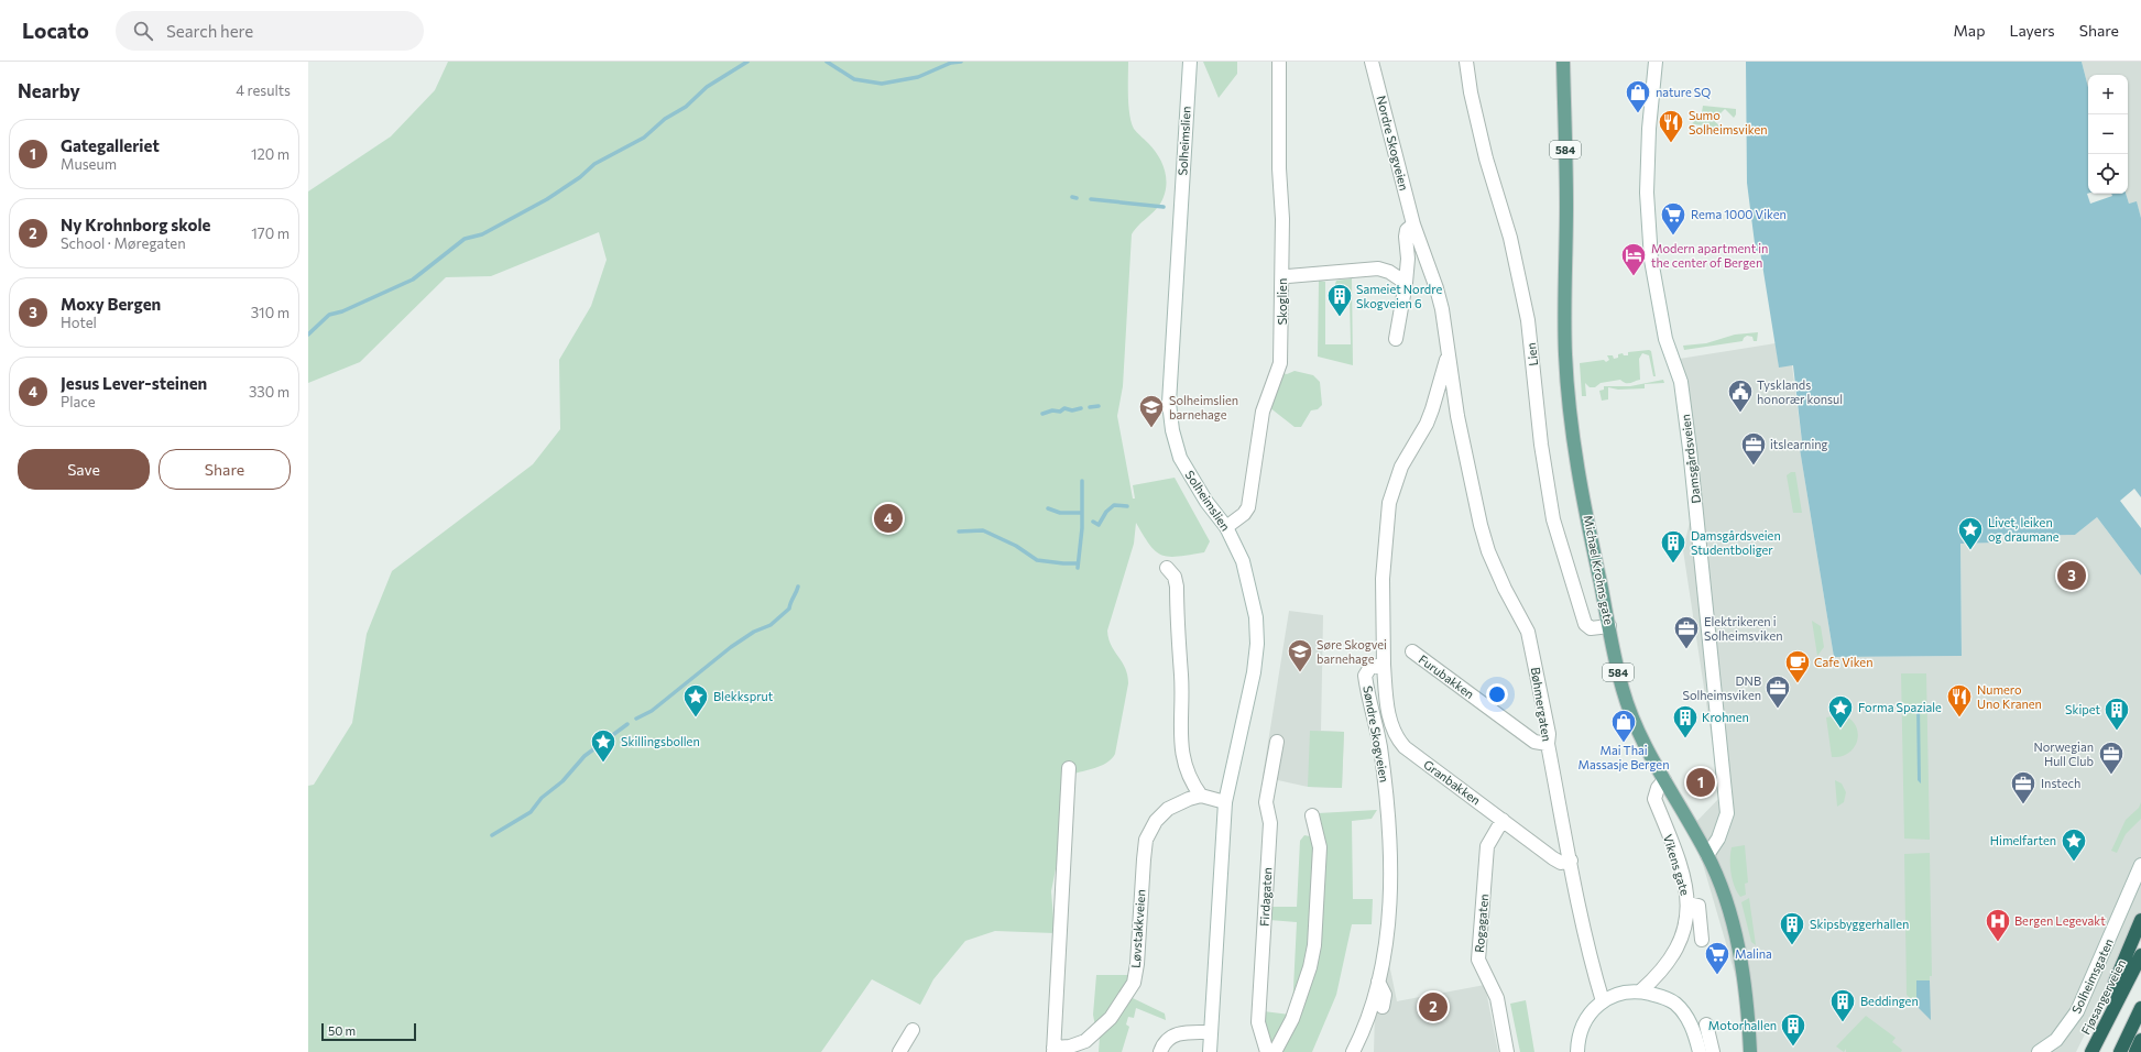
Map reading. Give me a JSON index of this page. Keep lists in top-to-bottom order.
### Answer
{
  "streets": {
    "highway": ["Fjøsangerveien"],
    "main road": ["584", "Michael Krohns gate"],
    "street": [
      "Solheimslien",
      "Nordre Skogveien",
      "Skoglien",
      "Lien",
      "Damsgårdsveien",
      "Furubakken",
      "Bøhmergaten",
      "Søndre Skogveien",
      "Granbakken",
      "Vikens gate",
      "Firdagaten",
      "Rogagaten",
      "Løvstakkveien",
      "Solheimsgaten"
    ]
  },
  "crossings": [
    ["Solheimslien", "Skoglien"],
    ["Nordre Skogveien", "Bøhmergaten"],
    ["Lien", "Michael Krohns gate"],
    ["Damsgårdsveien", "Michael Krohns gate"],
    ["Michael Krohns gate", "Vikens gate"],
    ["Furubakken", "Bøhmergaten"],
    ["Bøhmergaten", "Granbakken"],
    ["Søndre Skogveien", "Granbakken"],
    ["Granbakken", "Rogagaten"]
  ],
  "places": {
    "shop": ["nature SQ", "Mai Thai Massasje Bergen"],
    "restaurant": ["Sumo Solheimsviken", "Numero Uno Kranen"],
    "supermarket": ["Rema 1000 Viken", "Malina"],
    "hotel": ["Modern apartment in the center of Bergen"],
    "building": [
      "Sameiet Nordre Skogveien 6",
      "Damsgårdsveien Studentboliger",
      "Skipet",
      "Krohnen",
      "Skipsbyggerhallen",
      "Beddingen",
      "Motorhallen"
    ],
    "public building": ["Tysklands honorær konsul"],
    "school or university": ["Solheimslien barnehage", "Søre Skogvei barnehage"],
    "office": [
      "itslearning",
      "Elektrikeren i Solheimsviken",
      "DNB Solheimsviken",
      "Norwegian Hull Club",
      "Instech"
    ],
    "place": [
      "Livet, leiken og draumane",
      "Blekksprut",
      "Forma Spaziale",
      "Skillingsbollen",
      "Himelfarten"
    ],
    "cafe": ["Cafe Viken"],
    "hospital": ["Bergen Legevakt"]
  },
  "scale_bar": "50 m",
  "page": {
    "header": "Locato",
    "search": "Search here",
    "nav": ["Map", "Layers", "Share"],
    "heading": ["Nearby", "4 results"],
    "map_buttons": ["+", "−"],
    "list": [
      {
        "mark": "1",
        "name": "Gategalleriet",
        "note": "Museum",
        "value": "120 m"
      },
      {
        "mark": "2",
        "name": "Ny Krohnborg skole",
        "note": "School · Møregaten",
        "value": "170 m"
      },
      {
        "mark": "3",
        "name": "Moxy Bergen",
        "note": "Hotel",
        "value": "310 m"
      },
      {
        "mark": "4",
        "name": "Jesus Lever-steinen",
        "note": "Place",
        "value": "330 m"
      }
    ],
    "buttons": ["Save", "Share"],
    "pins": [
      "4",
      "3",
      "1",
      "2"
    ],
    "scale": "50 m"
  }
}
